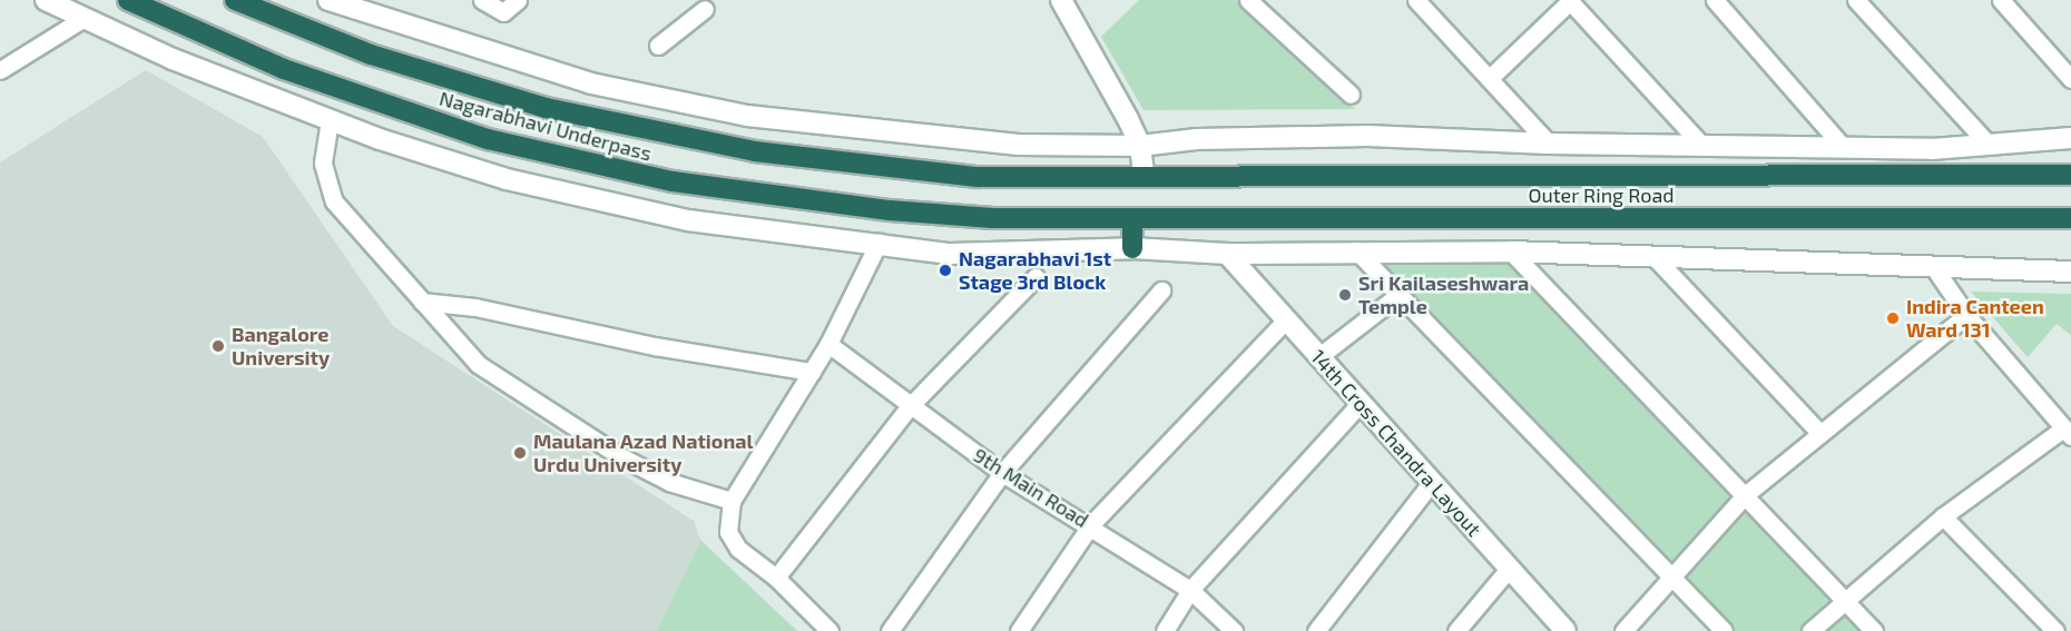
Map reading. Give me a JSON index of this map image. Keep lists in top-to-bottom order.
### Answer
{
  "streets": {
    "highway": ["Nagarabhavi Underpass", "Outer Ring Road"],
    "street": ["14th Cross Chandra Layout", "9th Main Road"]
  },
  "crossings": [
    ["Nagarabhavi Underpass", "Outer Ring Road"]
  ],
  "places": [
    "Nagarabhavi 1st Stage 3rd Block",
    "Sri Kailaseshwara Temple",
    "Indira Canteen Ward 131",
    "Bangalore University",
    "Maulana Azad National Urdu University"
  ]
}
